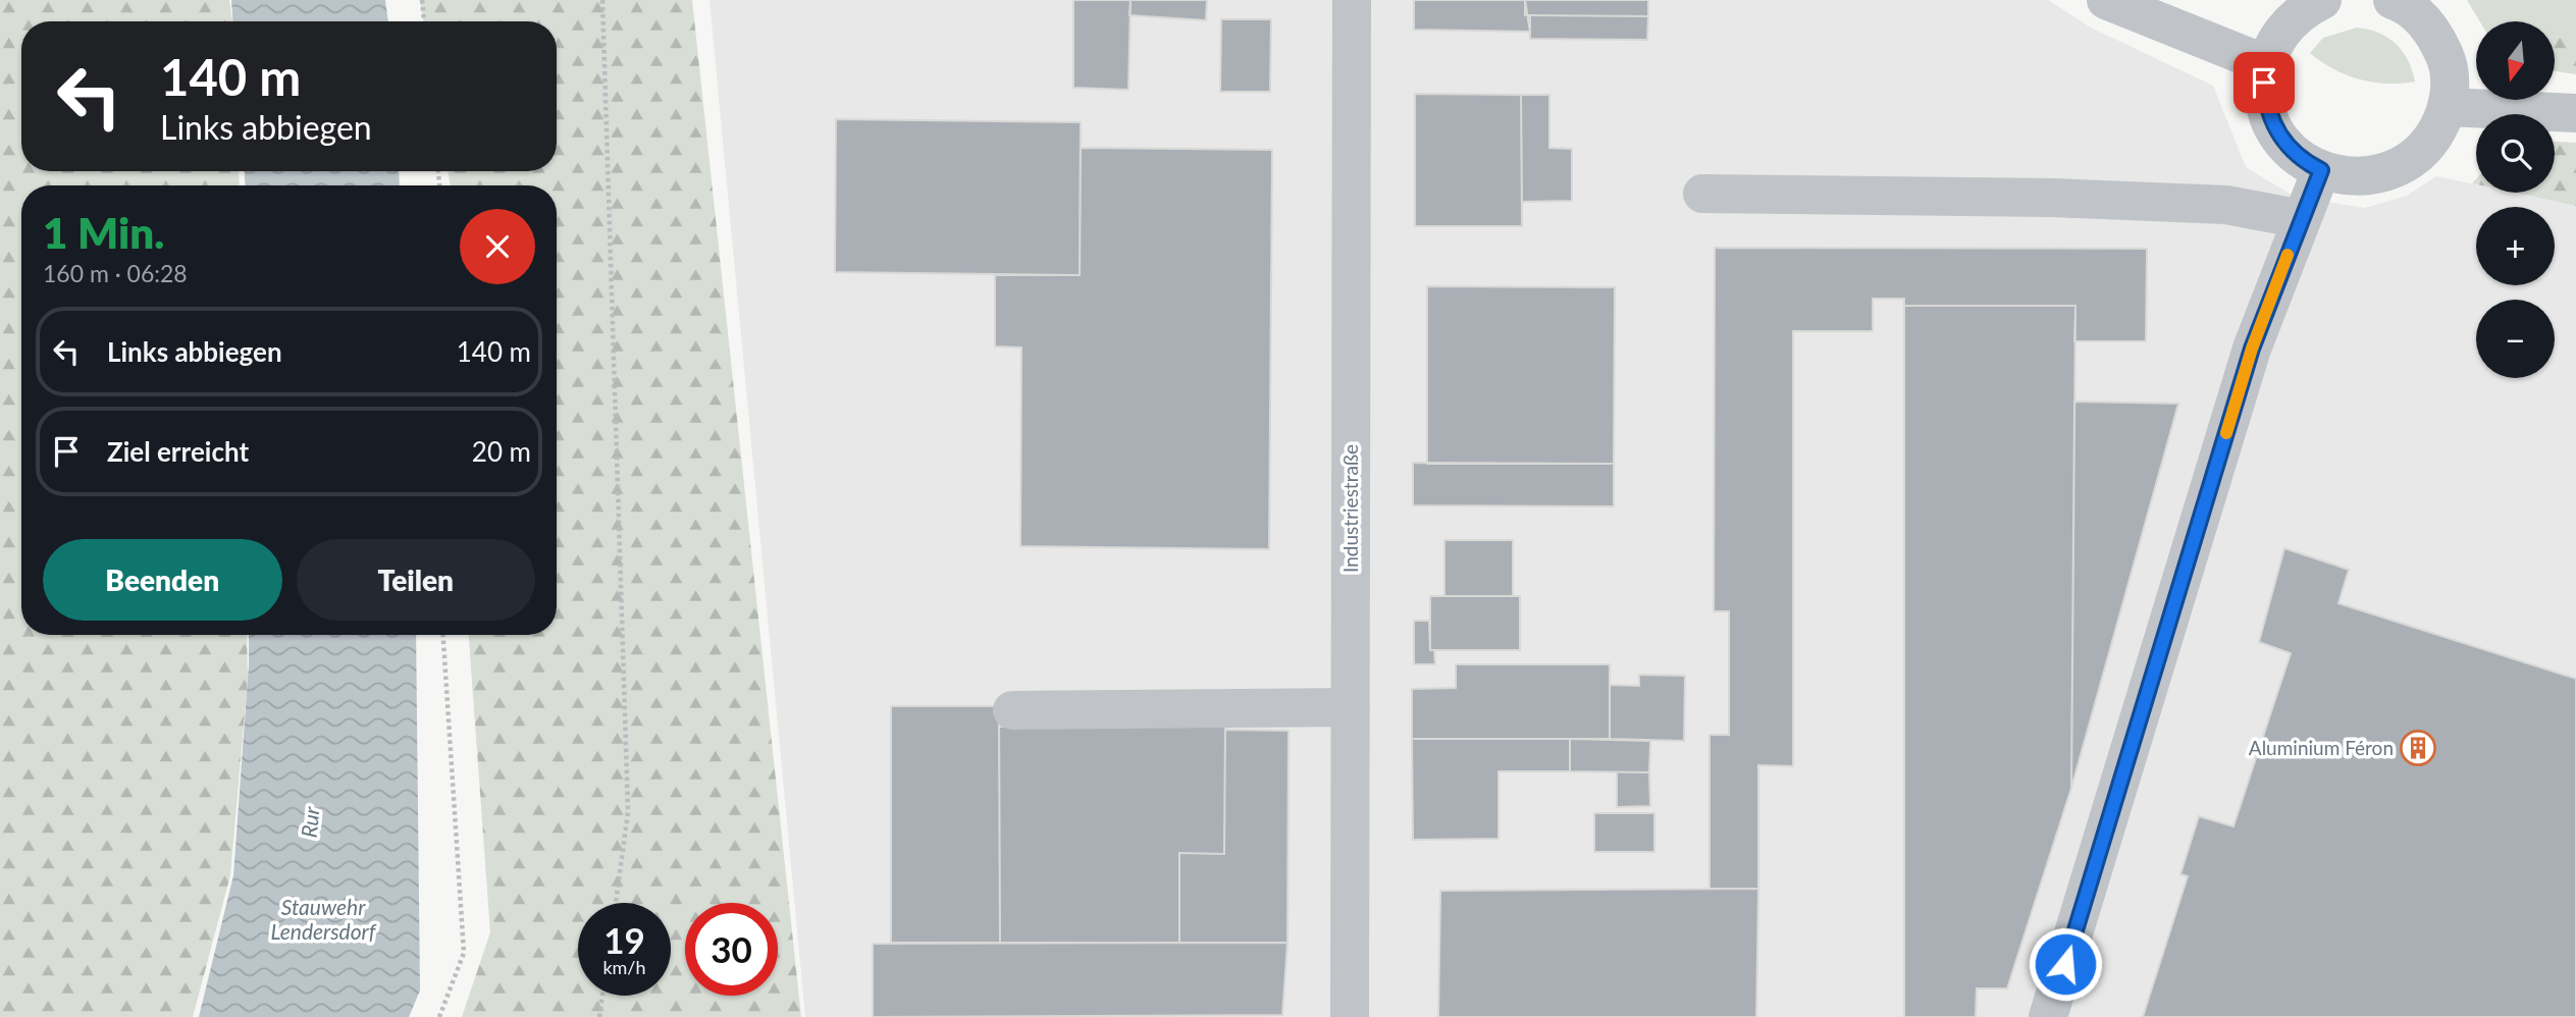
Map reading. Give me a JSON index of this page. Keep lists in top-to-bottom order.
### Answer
{
  "streets": {
    "street": ["Industriestraße"]
  },
  "water": ["Rur", "Stauwehr Lendersdorf"],
  "places": {
    "building": ["Aluminium Féron"]
  },
  "north": "bottom",
  "page": {
    "map_buttons": ["+", "−"],
    "turn": ["140 m", "Links abbiegen"],
    "heading": ["1 Min.", "160 m · 06:28"],
    "list": [
      {
        "name": "Links abbiegen",
        "value": "140 m"
      },
      {
        "name": "Ziel erreicht",
        "value": "20 m"
      }
    ],
    "buttons": ["Beenden", "Teilen"],
    "speed": "19 km/h",
    "limit": "30"
  }
}
